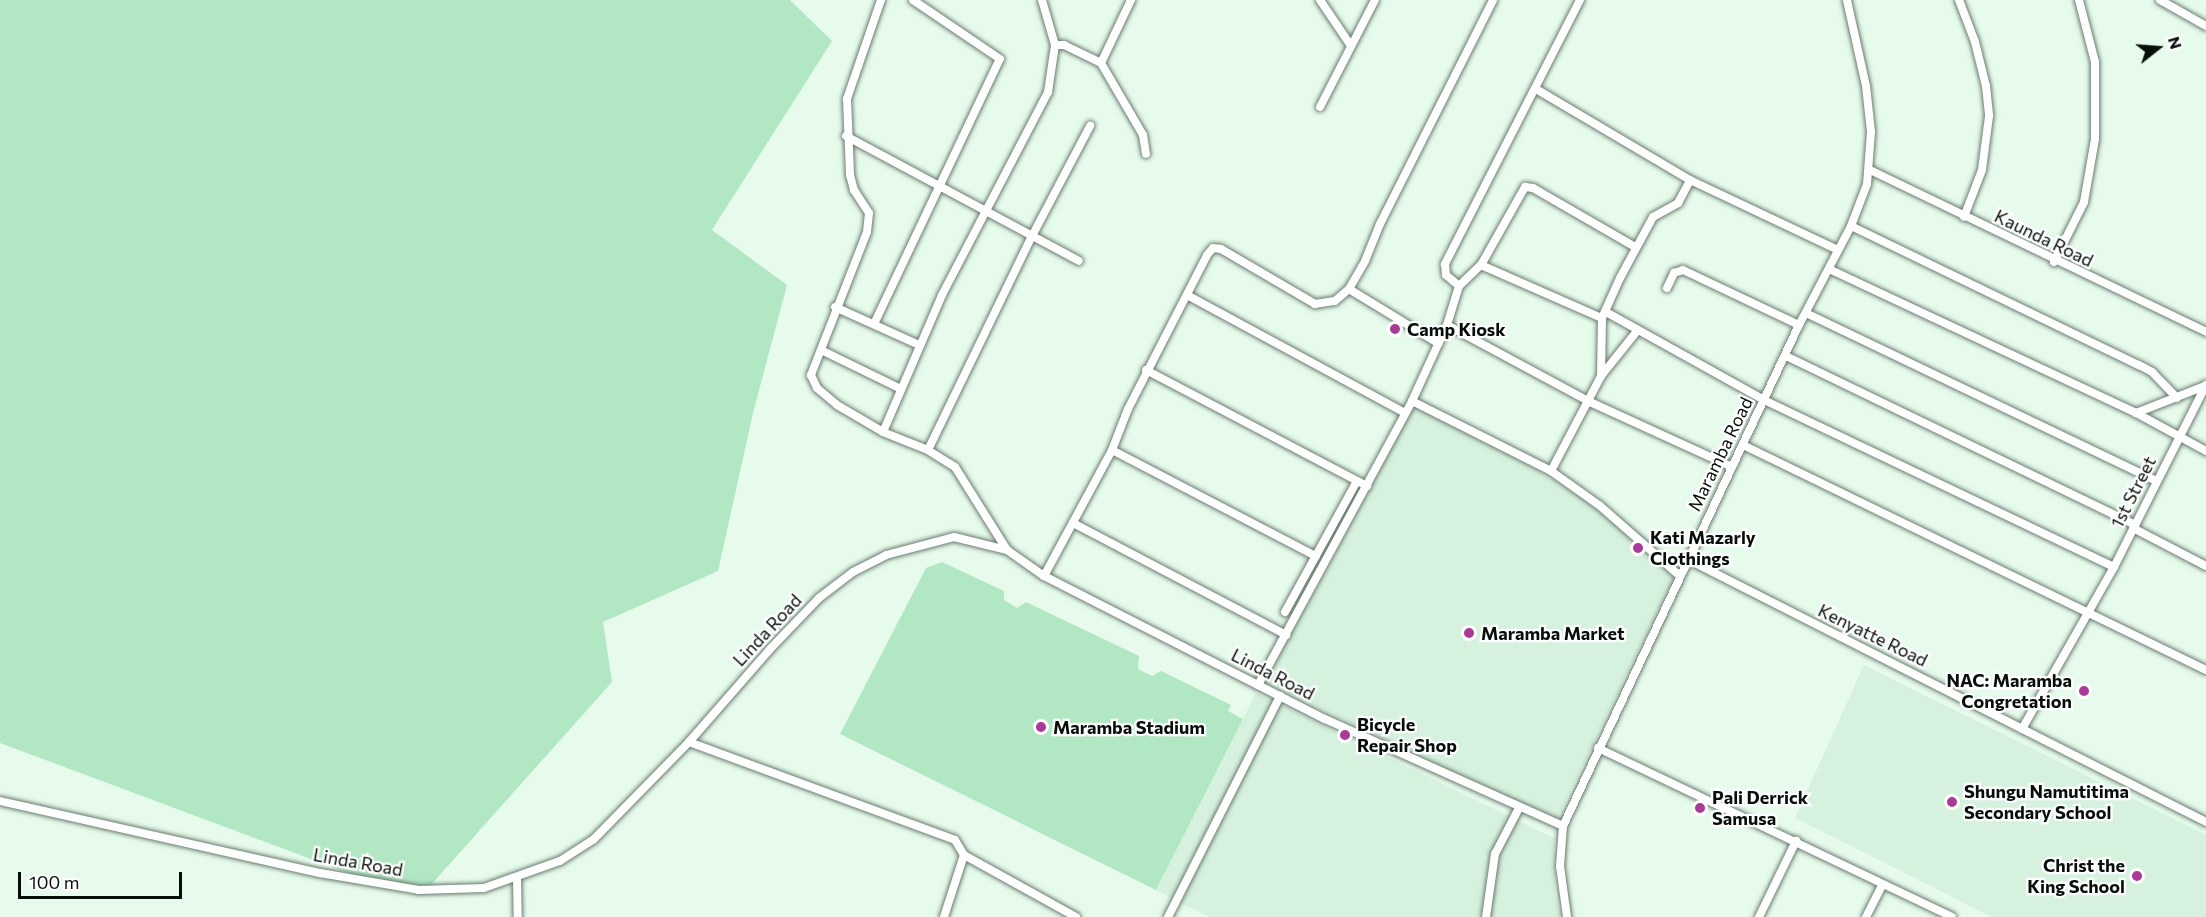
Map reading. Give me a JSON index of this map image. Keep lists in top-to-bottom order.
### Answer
{
  "streets": {
    "street": [
      "Kaunda Road",
      "Maramba Road",
      "1st Street",
      "Linda Road",
      "Kenyatte Road"
    ]
  },
  "crossings": [
    ["Kaunda Road", "Maramba Road"],
    ["Maramba Road", "Linda Road"],
    ["Maramba Road", "Kenyatte Road"],
    ["1st Street", "Kenyatte Road"]
  ],
  "places": [
    "Camp Kiosk",
    "Kati Mazarly Clothings",
    "Maramba Market",
    "NAC: Maramba Congretation",
    "Maramba Stadium",
    "Bicycle Repair Shop",
    "Shungu Namutitima Secondary School",
    "Pali Derrick Samusa",
    "Christ the King School"
  ],
  "scale_bar": "100 m",
  "north": "right"
}
